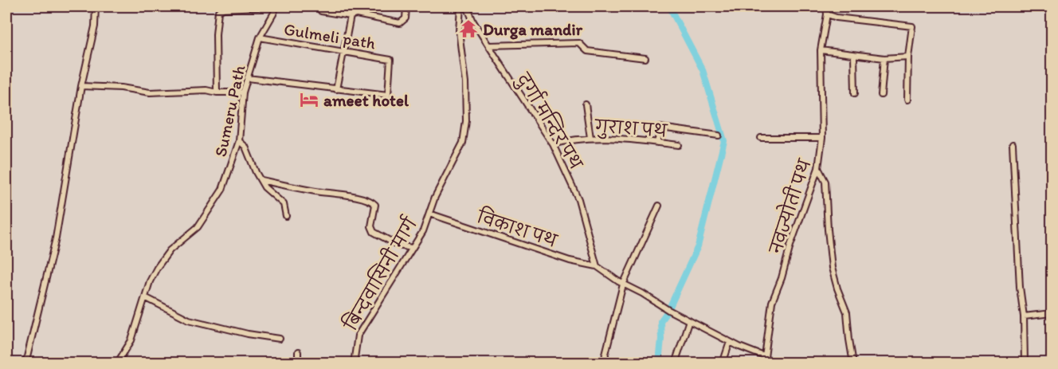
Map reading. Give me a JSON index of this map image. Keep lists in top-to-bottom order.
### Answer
{
  "streets": {
    "street": [
      "Gulmeli path",
      "Sumeru Path",
      "दुर्गा मन्दिर पथ",
      "गुराश पथ",
      "नवज्योती पथ",
      "विकाश पथ",
      "बिन्दवासिनी मार्ग"
    ]
  },
  "crossings": [
    ["Gulmeli path", "Sumeru Path"],
    ["दुर्गा मन्दिर पथ", "गुराश पथ"],
    ["दुर्गा मन्दिर पथ", "विकाश पथ"],
    ["विकाश पथ", "बिन्दवासिनी मार्ग"]
  ],
  "places": {
    "temple": ["Durga mandir"],
    "hotel": ["ameet hotel"]
  }
}
